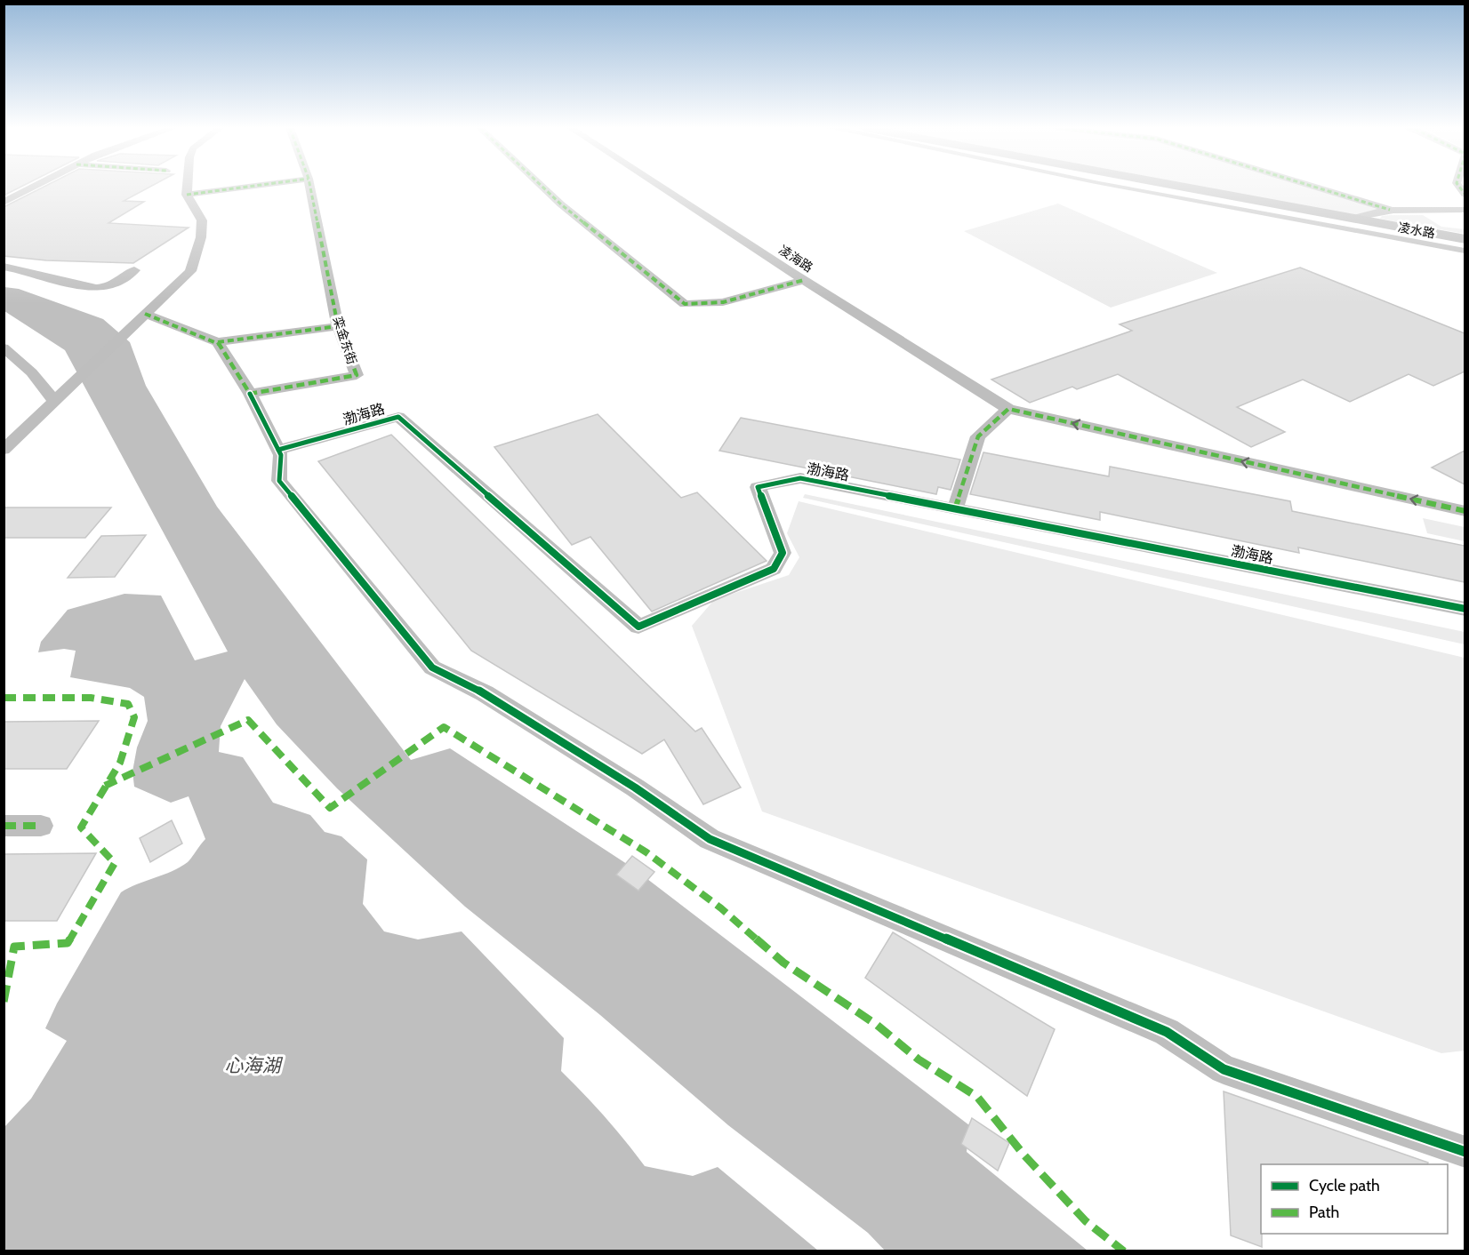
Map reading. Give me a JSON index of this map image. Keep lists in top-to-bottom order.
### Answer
{
  "streets": {
    "main road": ["凌水路"],
    "street": ["凌海路", "栾金东街", "渤海路"]
  },
  "one_way": ["凌海路"],
  "water": ["心海湖"],
  "legend": ["Cycle path", "Path"]
}
